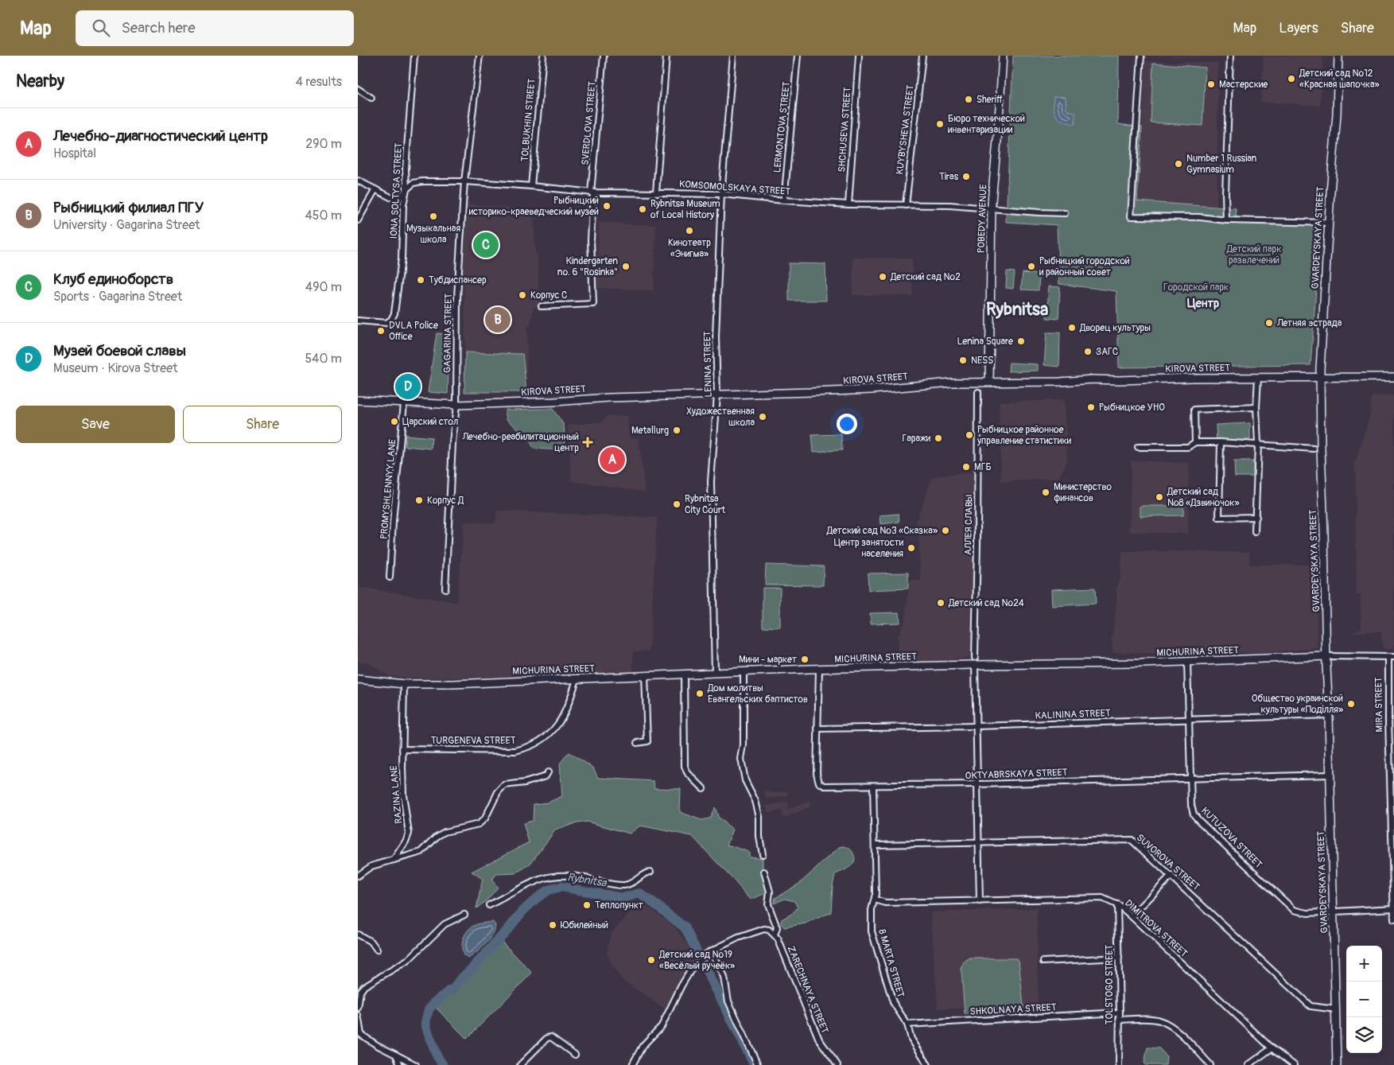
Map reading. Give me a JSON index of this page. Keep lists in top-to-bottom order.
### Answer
{
  "streets": {
    "street": [
      "TOLBUKHIN STREET",
      "SVERDLOVA STREET",
      "LERMONTOVA STREET",
      "SHCHUSEVA STREET",
      "KUYBYSHEVA STREET",
      "KOMSOMOLSKAYA STREET",
      "IONA SOLTYSA STREET",
      "POBEDY AVENUE",
      "GVARDEYSKAYA STREET",
      "GAGARINA STREET",
      "LENINA STREET",
      "KIROVA STREET",
      "PROMYSHLENNYY LANE",
      "АЛЛЕЯ СЛАВЫ",
      "MICHURINA STREET",
      "MIRA STREET",
      "KALININA STREET",
      "TURGENEVA STREET",
      "OKTYABRSKAYA STREET",
      "RAZINA LANE",
      "KUTUZOVA STREET",
      "SUVOROVA STREET",
      "DIMITROVA STREET",
      "8 MARTA STREET",
      "TOLSTOGO STREET",
      "ZARECHNAYA STREET",
      "SHKOLNAYA STREET"
    ]
  },
  "crossings": [
    ["TOLBUKHIN STREET", "KOMSOMOLSKAYA STREET"],
    ["SVERDLOVA STREET", "KOMSOMOLSKAYA STREET"],
    ["LERMONTOVA STREET", "KOMSOMOLSKAYA STREET"],
    ["SHCHUSEVA STREET", "KOMSOMOLSKAYA STREET"],
    ["KUYBYSHEVA STREET", "KOMSOMOLSKAYA STREET"],
    ["KOMSOMOLSKAYA STREET", "IONA SOLTYSA STREET"],
    ["KOMSOMOLSKAYA STREET", "POBEDY AVENUE"],
    ["KOMSOMOLSKAYA STREET", "GAGARINA STREET"],
    ["KOMSOMOLSKAYA STREET", "LENINA STREET"],
    ["POBEDY AVENUE", "KIROVA STREET"],
    ["GVARDEYSKAYA STREET", "KIROVA STREET"],
    ["GVARDEYSKAYA STREET", "MICHURINA STREET"],
    ["GVARDEYSKAYA STREET", "KALININA STREET"],
    ["GVARDEYSKAYA STREET", "OKTYABRSKAYA STREET"],
    ["GVARDEYSKAYA STREET", "KUTUZOVA STREET"],
    ["GVARDEYSKAYA STREET", "SUVOROVA STREET"],
    ["GAGARINA STREET", "KIROVA STREET"],
    ["LENINA STREET", "KIROVA STREET"],
    ["LENINA STREET", "MICHURINA STREET"],
    ["KIROVA STREET", "PROMYSHLENNYY LANE"],
    ["АЛЛЕЯ СЛАВЫ", "MICHURINA STREET"],
    ["АЛЛЕЯ СЛАВЫ", "KALININA STREET"],
    ["АЛЛЕЯ СЛАВЫ", "OKTYABRSKAYA STREET"],
    ["АЛЛЕЯ СЛАВЫ", "SUVOROVA STREET"],
    ["АЛЛЕЯ СЛАВЫ", "DIMITROVA STREET"],
    ["MICHURINA STREET", "MIRA STREET"],
    ["MICHURINA STREET", "TURGENEVA STREET"],
    ["MICHURINA STREET", "OKTYABRSKAYA STREET"],
    ["MICHURINA STREET", "RAZINA LANE"],
    ["MICHURINA STREET", "KUTUZOVA STREET"],
    ["MIRA STREET", "KUTUZOVA STREET"],
    ["KALININA STREET", "OKTYABRSKAYA STREET"],
    ["KALININA STREET", "KUTUZOVA STREET"],
    ["TURGENEVA STREET", "RAZINA LANE"],
    ["OKTYABRSKAYA STREET", "KUTUZOVA STREET"],
    ["OKTYABRSKAYA STREET", "8 MARTA STREET"],
    ["SUVOROVA STREET", "8 MARTA STREET"],
    ["DIMITROVA STREET", "8 MARTA STREET"],
    ["DIMITROVA STREET", "TOLSTOGO STREET"],
    ["8 MARTA STREET", "SHKOLNAYA STREET"],
    ["TOLSTOGO STREET", "SHKOLNAYA STREET"]
  ],
  "districts": ["Центр", "Rybnitsa"],
  "water": ["Rybnitsa"],
  "parks": ["Детский парк развлечений", "Городской парк"],
  "places": {
    "other": [
      "Детский сад №12 «Красная шапочка»",
      "Мастерские",
      "Sheriff",
      "Бюро технической инвентаризации",
      "Number 1 Russian Gymnasium",
      "Tiras",
      "Рыбницкий историко-краеведческий музей",
      "Rybnitsa Museum of Local History",
      "Музыкальная школа",
      "Кинотеатр «Энигма»",
      "Kindergarten no. 6 \"Rosinka\"",
      "Рыбницкий городской и районный совет",
      "Детский сад №2",
      "Тубдиспансер",
      "Корпус С",
      "Летняя эстрада",
      "Дворец культуры",
      "DVLA Police Office",
      "Lenina Square",
      "ЗАГС",
      "NESS",
      "Рыбницкое УНО",
      "Художественная школа",
      "Царский стол",
      "Metallurg",
      "Рыбницкое районное управление статистики",
      "Гаражи",
      "МГБ",
      "Министерство финансов",
      "Детский сад №8 «Дзвиночок»",
      "Корпус Д",
      "Rybnitsa City Court",
      "Детский сад №3 «Сказка»",
      "Центр занятости населения",
      "Детский сад №24",
      "Мини - маркет",
      "Дом молитвы Евангельских баптистов",
      "Общество украинской культуры «Поділля»",
      "Теплопункт",
      "Юбилейный",
      "Детский сад №19 «Весёлый ручеёк»"
    ],
    "health": ["Лечебно-реабилитационный центр"]
  },
  "page": {
    "header": "Map",
    "search": "Search here",
    "nav": ["Map", "Layers", "Share"],
    "heading": ["Nearby", "4 results"],
    "list": [
      {
        "mark": "A",
        "name": "Лечебно-диагностический центр",
        "note": "Hospital",
        "value": "290 m"
      },
      {
        "mark": "B",
        "name": "Рыбницкий филиал ПГУ",
        "note": "University · Gagarina Street",
        "value": "450 m"
      },
      {
        "mark": "C",
        "name": "Клуб единоборств",
        "note": "Sports · Gagarina Street",
        "value": "490 m"
      },
      {
        "mark": "D",
        "name": "Музей боевой славы",
        "note": "Museum · Kirova Street",
        "value": "540 m"
      }
    ],
    "pins": [
      "C",
      "B",
      "D",
      "A"
    ],
    "buttons": ["Save", "Share"],
    "map_buttons": ["+", "−"]
  }
}
